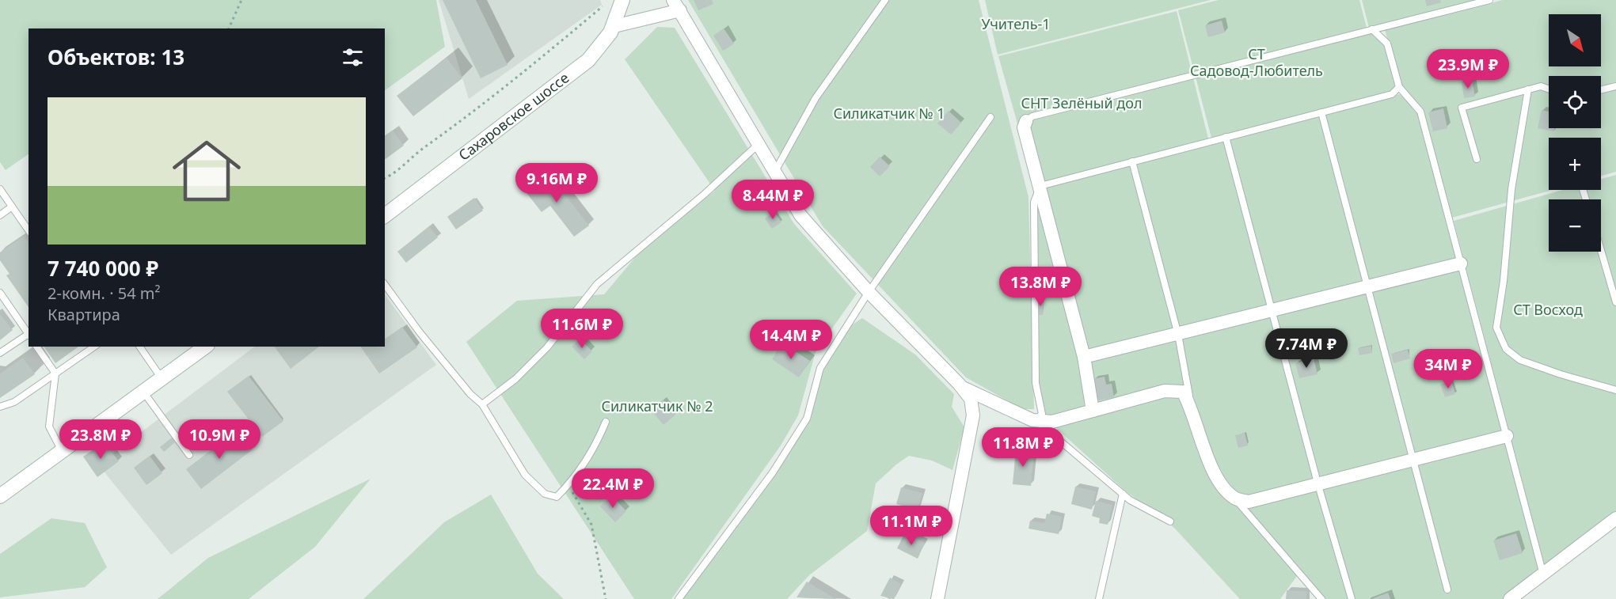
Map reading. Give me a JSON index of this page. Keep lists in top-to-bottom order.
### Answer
{
  "streets": {
    "main road": ["Сахаровское шоссе"]
  },
  "parks": [
    "Учитель-1",
    "СТ Садовод-Любитель",
    "СНТ Зелёный дол",
    "Силикатчик № 1",
    "СТ Восход",
    "Силикатчик № 2"
  ],
  "north": "bottom right",
  "page": {
    "map_buttons": ["+", "−"],
    "heading": "Объектов: 13",
    "price": [
      "23.9M ₽",
      "9.16M ₽",
      "8.44M ₽",
      "13.8M ₽",
      "11.6M ₽",
      "14.4M ₽",
      "7.74M ₽",
      "34M ₽",
      "23.8M ₽",
      "10.9M ₽",
      "11.8M ₽",
      "22.4M ₽",
      "11.1M ₽"
    ],
    "list": [
      {
        "name": "7 740 000 ₽",
        "note": "2-комн. · 54 m² · Квартира"
      }
    ]
  }
}
